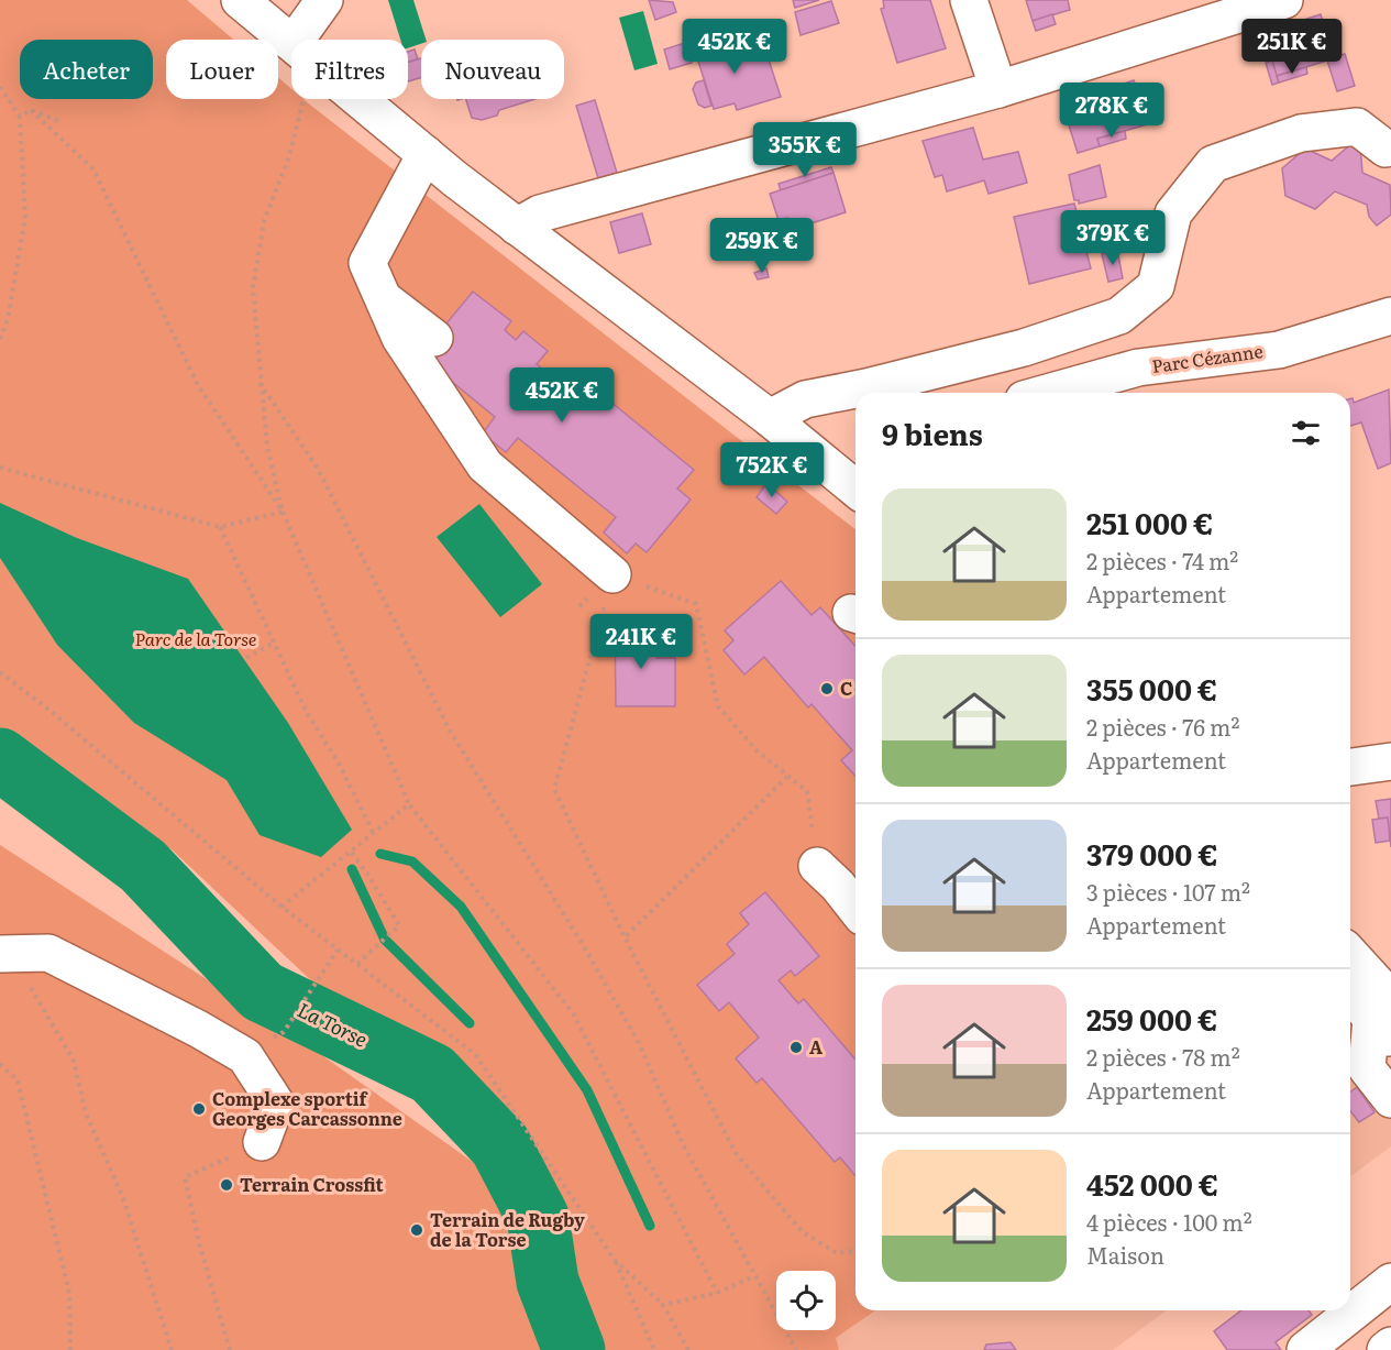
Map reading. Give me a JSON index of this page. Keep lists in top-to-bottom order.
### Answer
{
  "streets": {
    "street": ["Parc Cézanne"]
  },
  "water": ["La Torse"],
  "parks": ["Parc de la Torse"],
  "places": [
    "C",
    "A",
    "Complexe sportif Georges Carcassonne",
    "Terrain Crossfit",
    "Terrain de Rugby de la Torse"
  ],
  "page": {
    "price": [
      "452K €",
      "251K €",
      "278K €",
      "355K €",
      "379K €",
      "259K €",
      "452K €",
      "752K €",
      "241K €"
    ],
    "chip": [
      "Acheter",
      "Louer",
      "Filtres",
      "Nouveau"
    ],
    "heading": "9 biens",
    "list": [
      {
        "name": "251 000 €",
        "note": "2 pièces · 74 m² · Appartement"
      },
      {
        "name": "355 000 €",
        "note": "2 pièces · 76 m² · Appartement"
      },
      {
        "name": "379 000 €",
        "note": "3 pièces · 107 m² · Appartement"
      },
      {
        "name": "259 000 €",
        "note": "2 pièces · 78 m² · Appartement"
      },
      {
        "name": "452 000 €",
        "note": "4 pièces · 100 m² · Maison"
      }
    ]
  }
}
